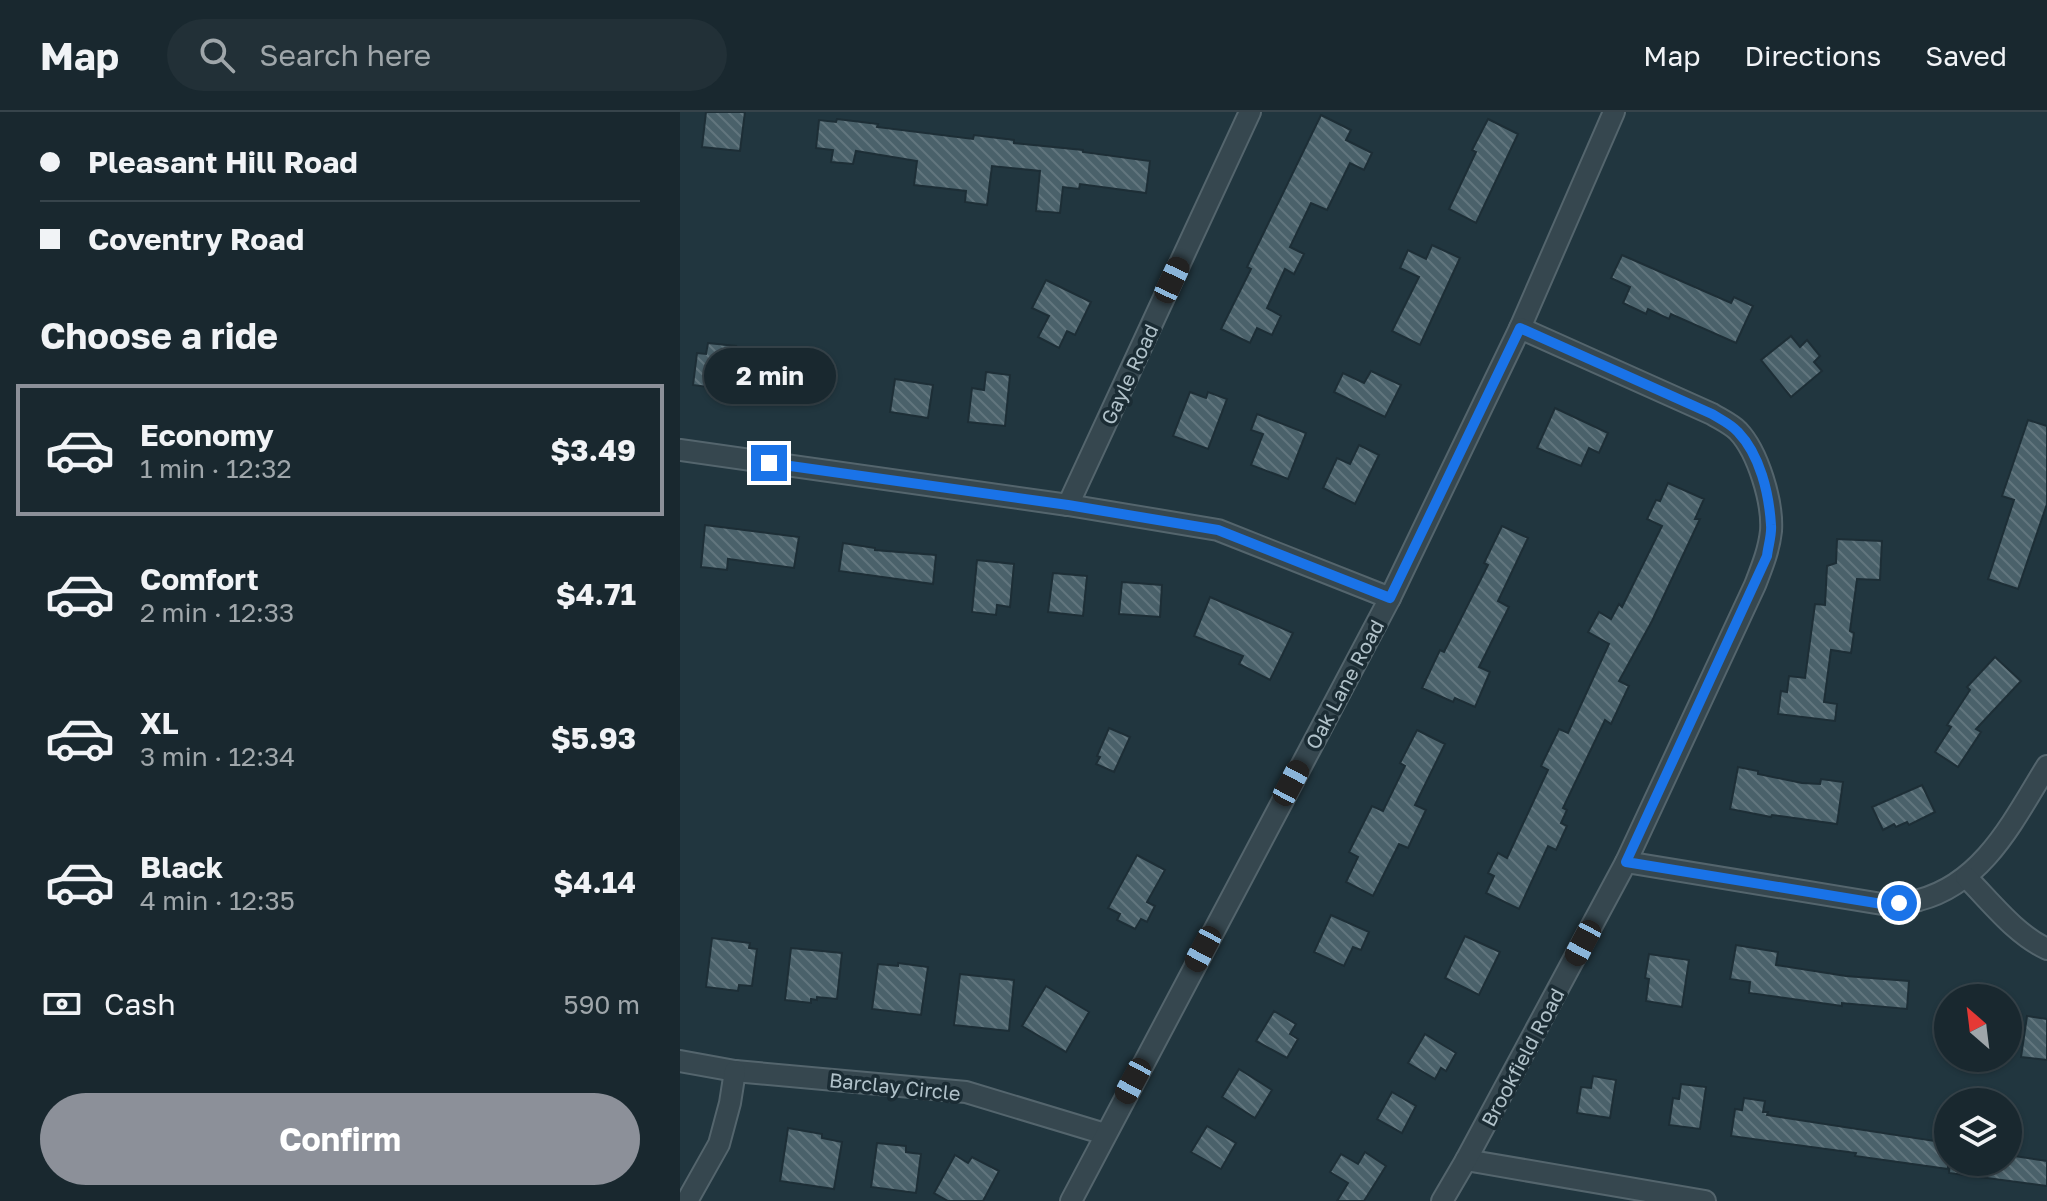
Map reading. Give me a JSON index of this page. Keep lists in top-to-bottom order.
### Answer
{
  "streets": {
    "street": [
      "Gayle Road",
      "Oak Lane Road",
      "Brookfield Road",
      "Barclay Circle"
    ]
  },
  "crossings": [
    ["Oak Lane Road", "Brookfield Road"],
    ["Oak Lane Road", "Barclay Circle"]
  ],
  "north": "top left",
  "page": {
    "header": "Map",
    "search": "Search here",
    "nav": ["Map", "Directions", "Saved"],
    "banner": ["Pleasant Hill Road", "Coventry Road"],
    "heading": "Choose a ride",
    "bubble": "2 min",
    "list": [
      {
        "name": "Economy",
        "note": "1 min · 12:32",
        "value": "$3.49"
      },
      {
        "name": "Comfort",
        "note": "2 min · 12:33",
        "value": "$4.71"
      },
      {
        "name": "XL",
        "note": "3 min · 12:34",
        "value": "$5.93"
      },
      {
        "name": "Black",
        "note": "4 min · 12:35",
        "value": "$4.14"
      }
    ],
    "pay": ["Cash", "590 m"],
    "buttons": "Confirm"
  }
}
